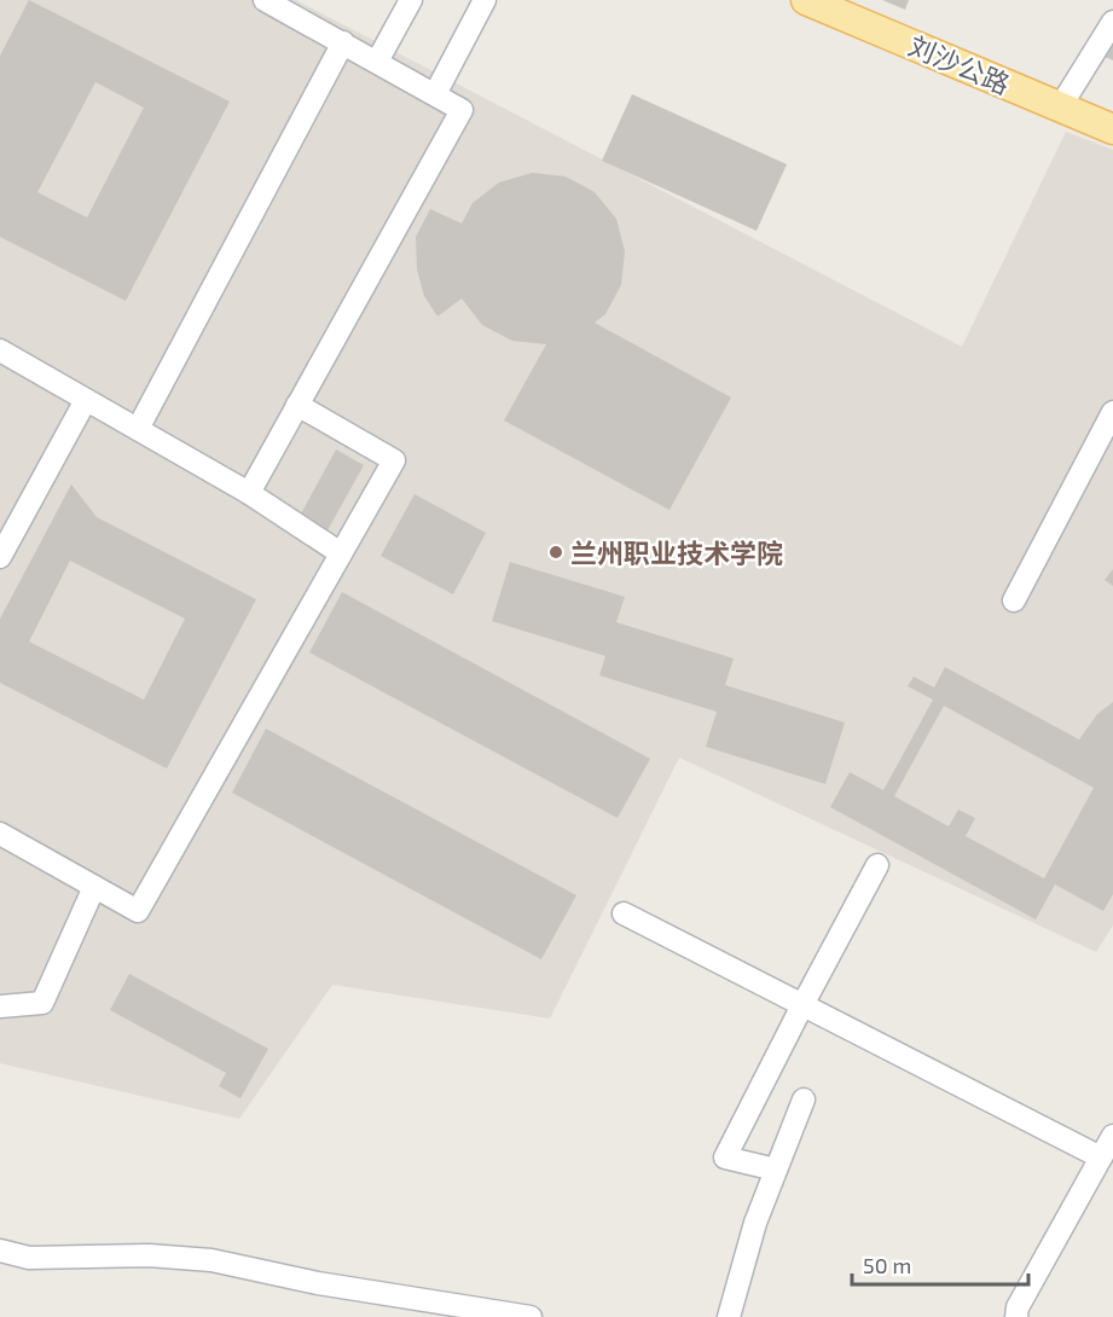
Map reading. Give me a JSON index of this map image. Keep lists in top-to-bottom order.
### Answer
{
  "streets": {
    "main road": ["刘沙公路"]
  },
  "places": ["兰州职业技术学院"],
  "scale_bar": "50 m"
}
